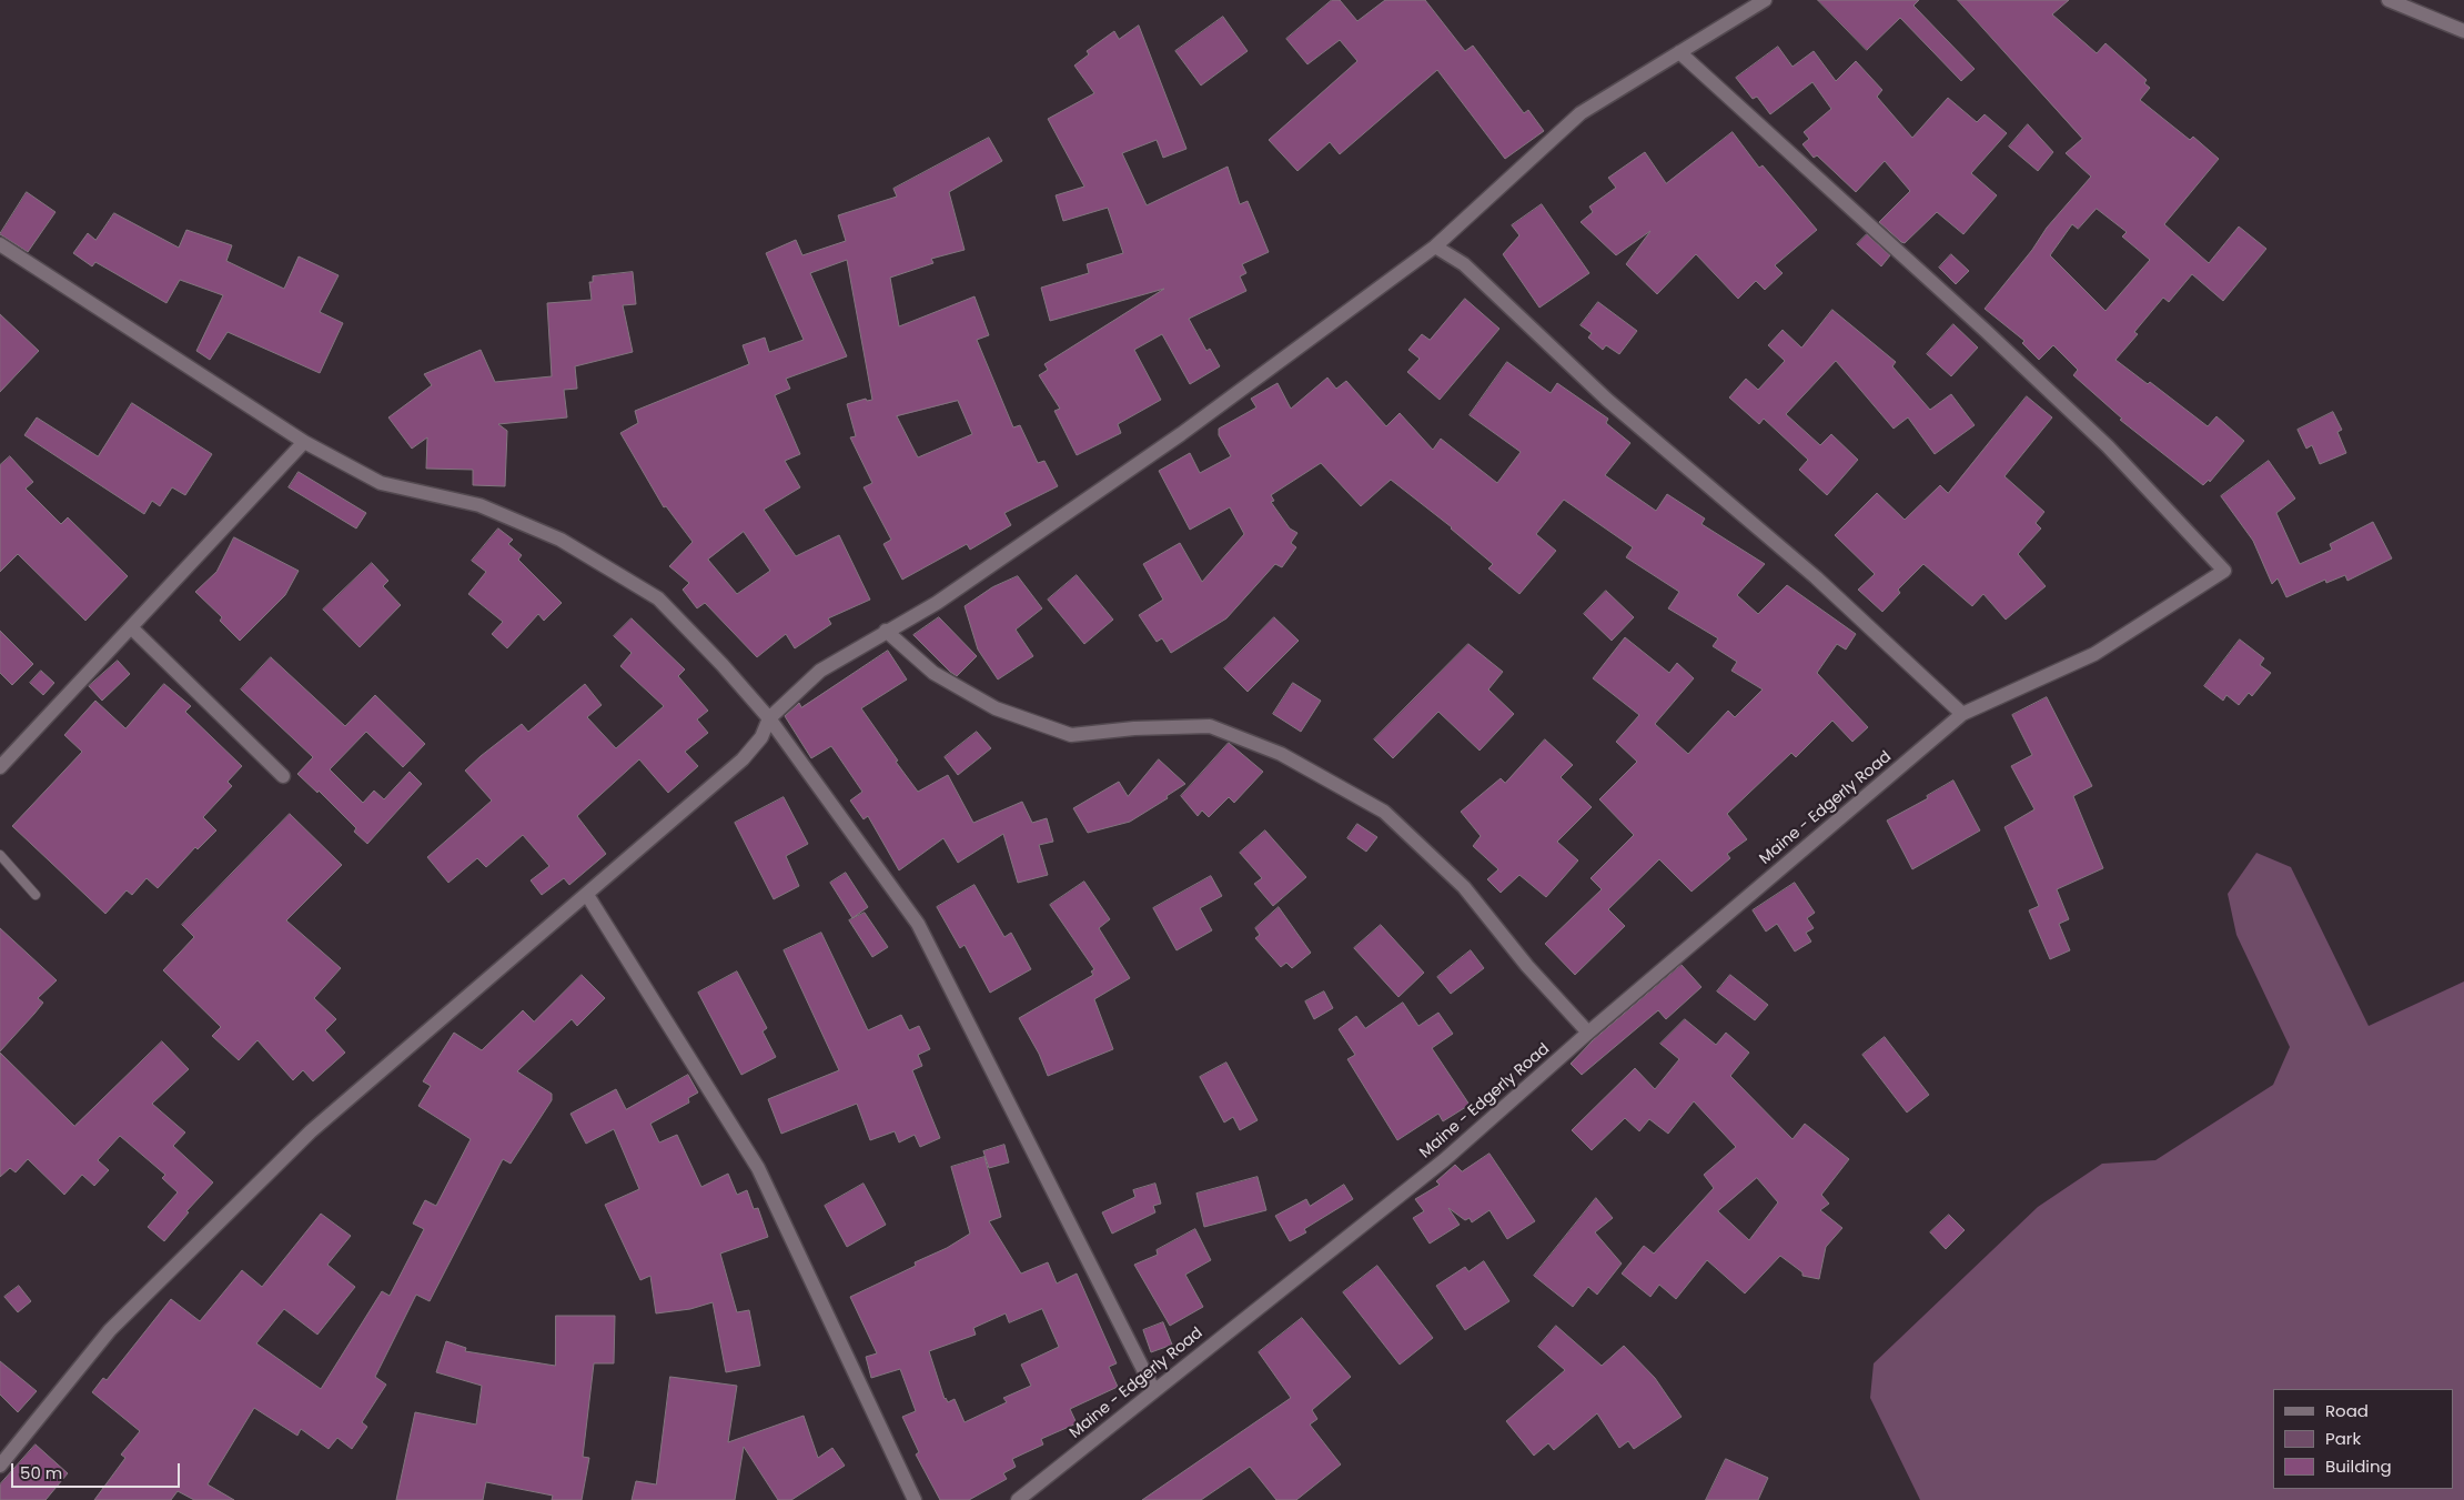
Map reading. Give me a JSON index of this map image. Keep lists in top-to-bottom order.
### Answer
{
  "streets": {
    "street": ["Maine - Edgerly Road"]
  },
  "legend": ["Road", "Park", "Building"],
  "scale_bar": "50 m"
}
